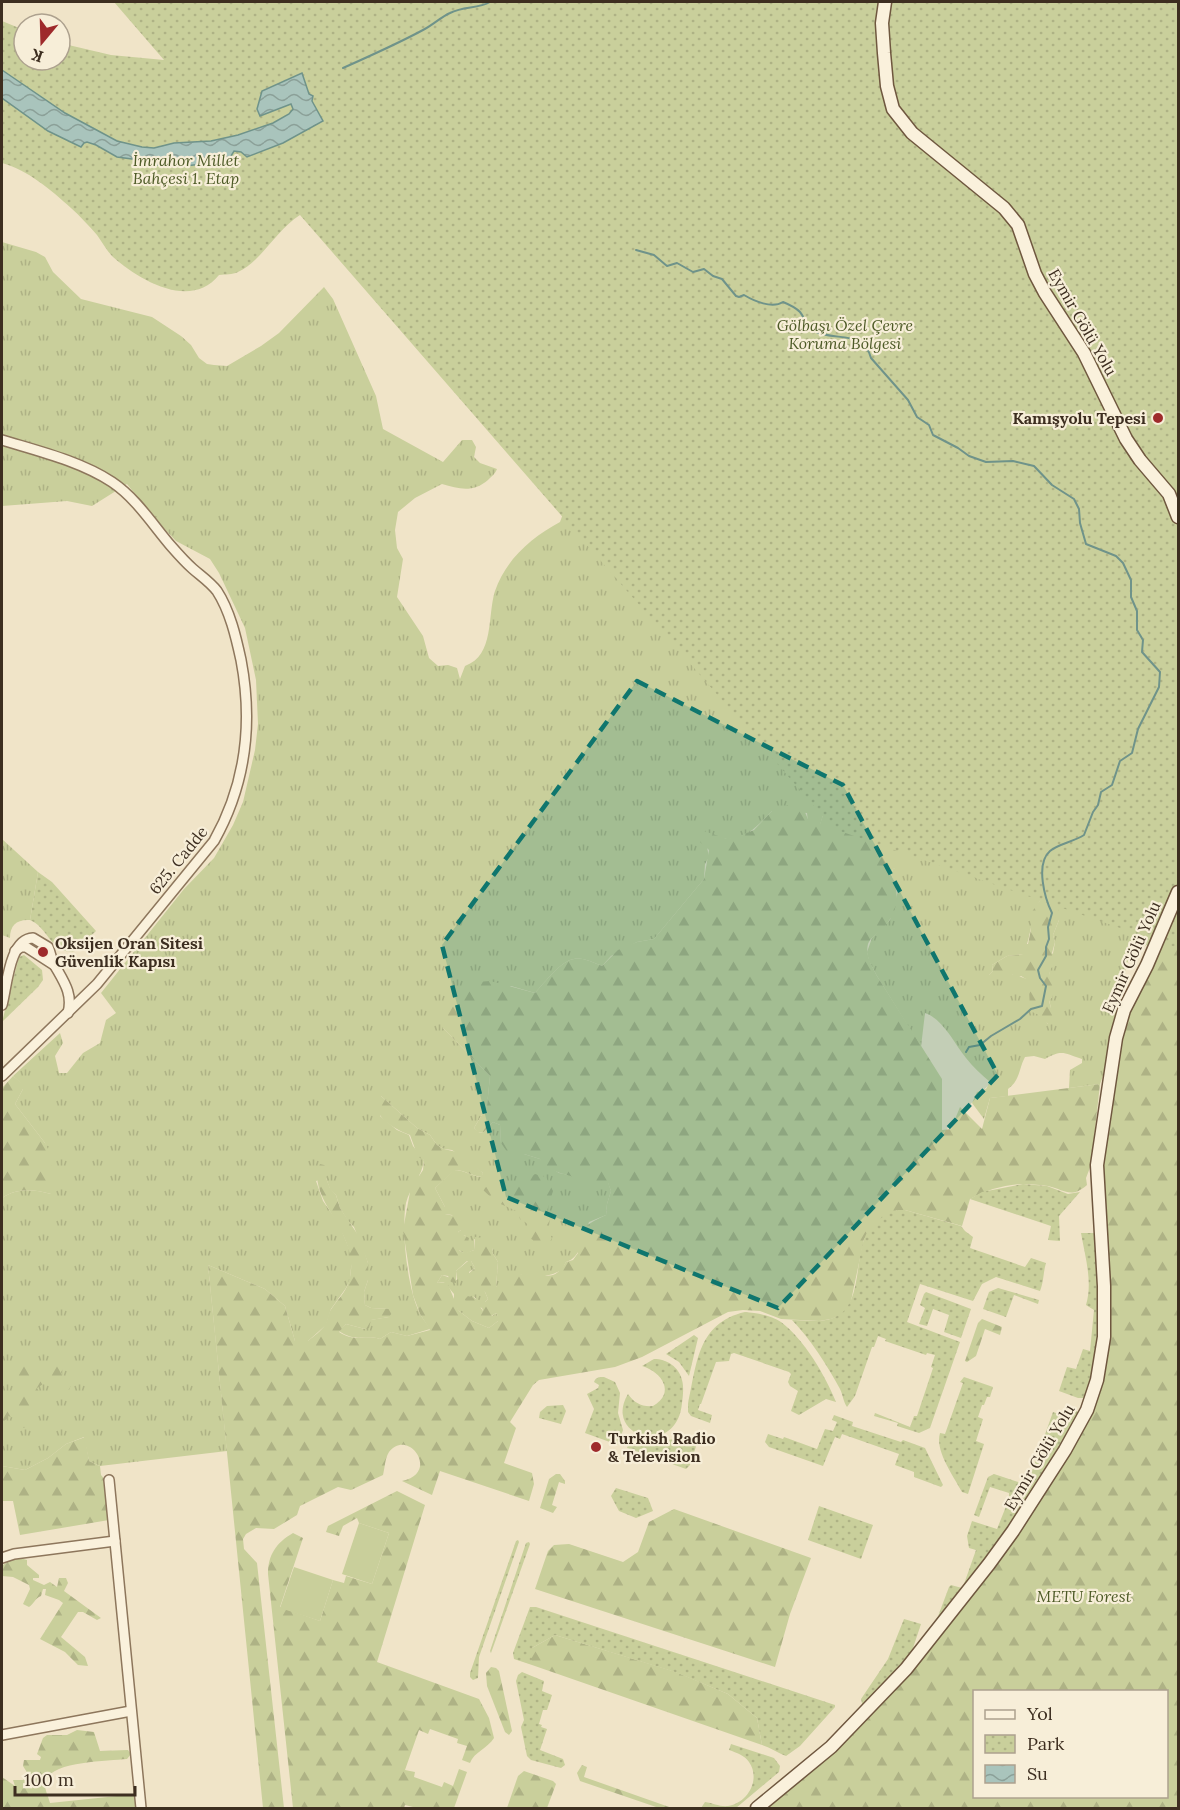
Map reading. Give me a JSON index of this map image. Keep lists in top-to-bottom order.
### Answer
{
  "streets": {
    "street": ["Eymir Gölü Yolu", "625. Cadde"]
  },
  "parks": ["İmrahor Millet Bahçesi 1. Etap", "Gölbaşı Özel Çevre Koruma Bölgesi", "METU Forest"],
  "places": ["Kamışyolu Tepesi", "Oksijen Oran Sitesi Güvenlik Kapısı", "Turkish Radio & Television"],
  "legend": ["Yol", "Park", "Su"],
  "scale_bar": "100 m",
  "north": "bottom"
}
